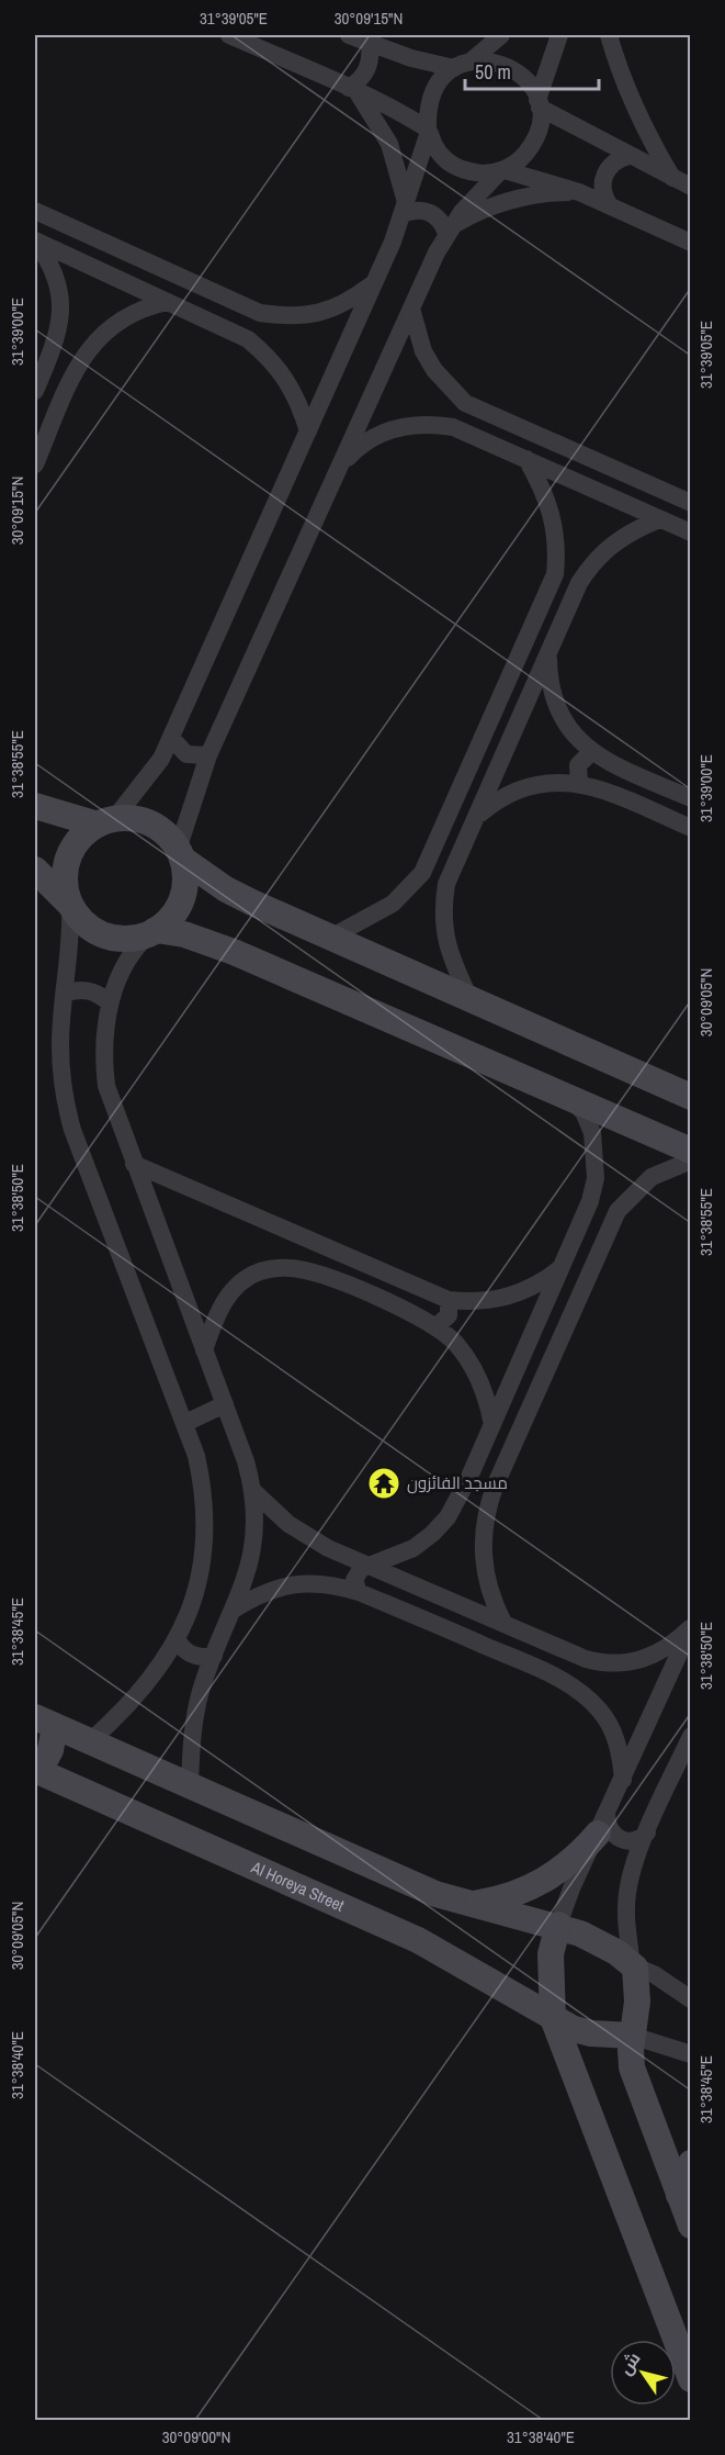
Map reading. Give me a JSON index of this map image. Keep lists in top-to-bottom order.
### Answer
{
  "streets": {
    "street": ["Al Horeya Street"]
  },
  "places": {
    "temple": ["مسجد الفائزون"]
  },
  "scale_bar": "50 m",
  "north": "top left",
  "coordinates": [
    "31°39'05\"E",
    "30°09'15\"N",
    "31°39'00\"E",
    "31°38'55\"E",
    "30°09'05\"N",
    "31°38'50\"E",
    "31°38'45\"E",
    "31°38'40\"E",
    "30°09'00\"N"
  ]
}
